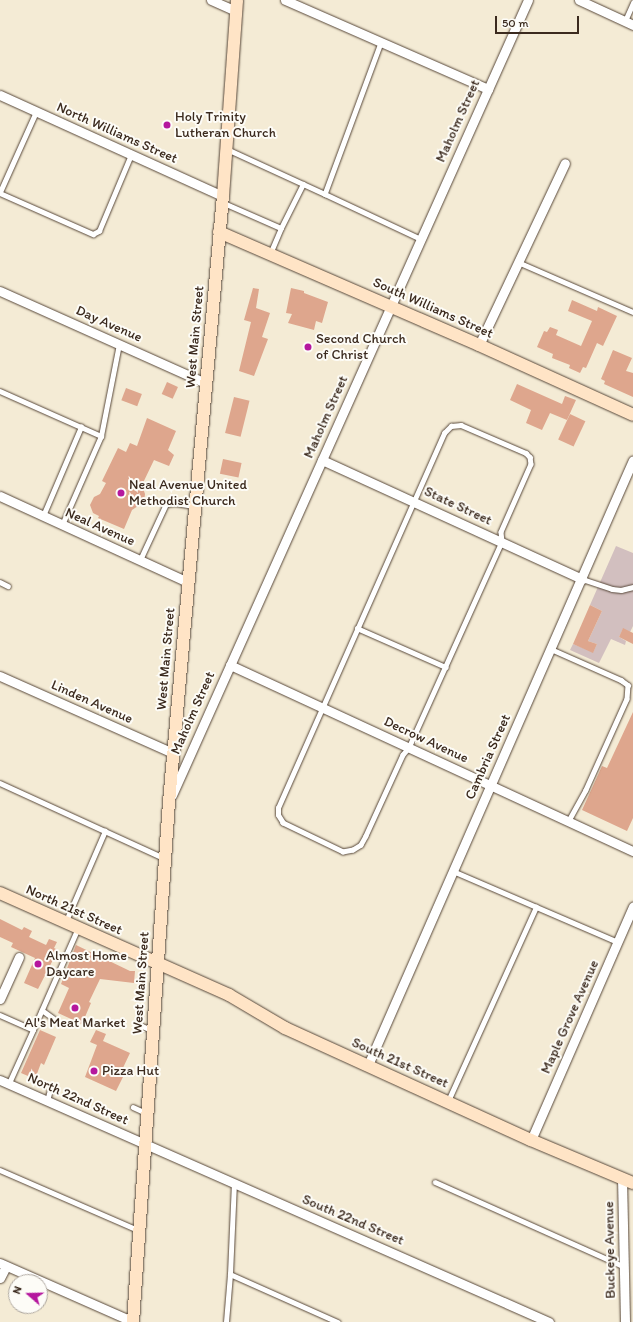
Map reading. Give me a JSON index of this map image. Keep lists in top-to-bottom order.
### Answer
{
  "streets": {
    "main road": [
      "South Williams Street",
      "West Main Street",
      "North 21st Street",
      "South 21st Street"
    ],
    "street": [
      "Maholm Street",
      "North Williams Street",
      "Day Avenue",
      "State Street",
      "Neal Avenue",
      "Linden Avenue",
      "Decrow Avenue",
      "Cambria Street",
      "Maple Grove Avenue",
      "North 22nd Street",
      "South 22nd Street",
      "Buckeye Avenue"
    ]
  },
  "crossings": [
    ["Maholm Street", "South Williams Street"],
    ["Maholm Street", "West Main Street"],
    ["Maholm Street", "State Street"],
    ["Maholm Street", "Decrow Avenue"],
    ["North Williams Street", "West Main Street"],
    ["South Williams Street", "West Main Street"],
    ["Day Avenue", "West Main Street"],
    ["West Main Street", "Neal Avenue"],
    ["West Main Street", "Linden Avenue"],
    ["West Main Street", "North 21st Street"],
    ["West Main Street", "South 21st Street"],
    ["West Main Street", "North 22nd Street"],
    ["West Main Street", "South 22nd Street"],
    ["State Street", "Cambria Street"],
    ["Decrow Avenue", "Cambria Street"],
    ["Cambria Street", "South 21st Street"],
    ["North 21st Street", "South 21st Street"],
    ["Maple Grove Avenue", "South 21st Street"],
    ["South 21st Street", "Buckeye Avenue"],
    ["North 22nd Street", "South 22nd Street"]
  ],
  "places": [
    "Holy Trinity Lutheran Church",
    "Second Church of Christ",
    "Neal Avenue United Methodist Church",
    "Almost Home Daycare",
    "Al's Meat Market",
    "Pizza Hut"
  ],
  "scale_bar": "50 m",
  "north": "left"
}
